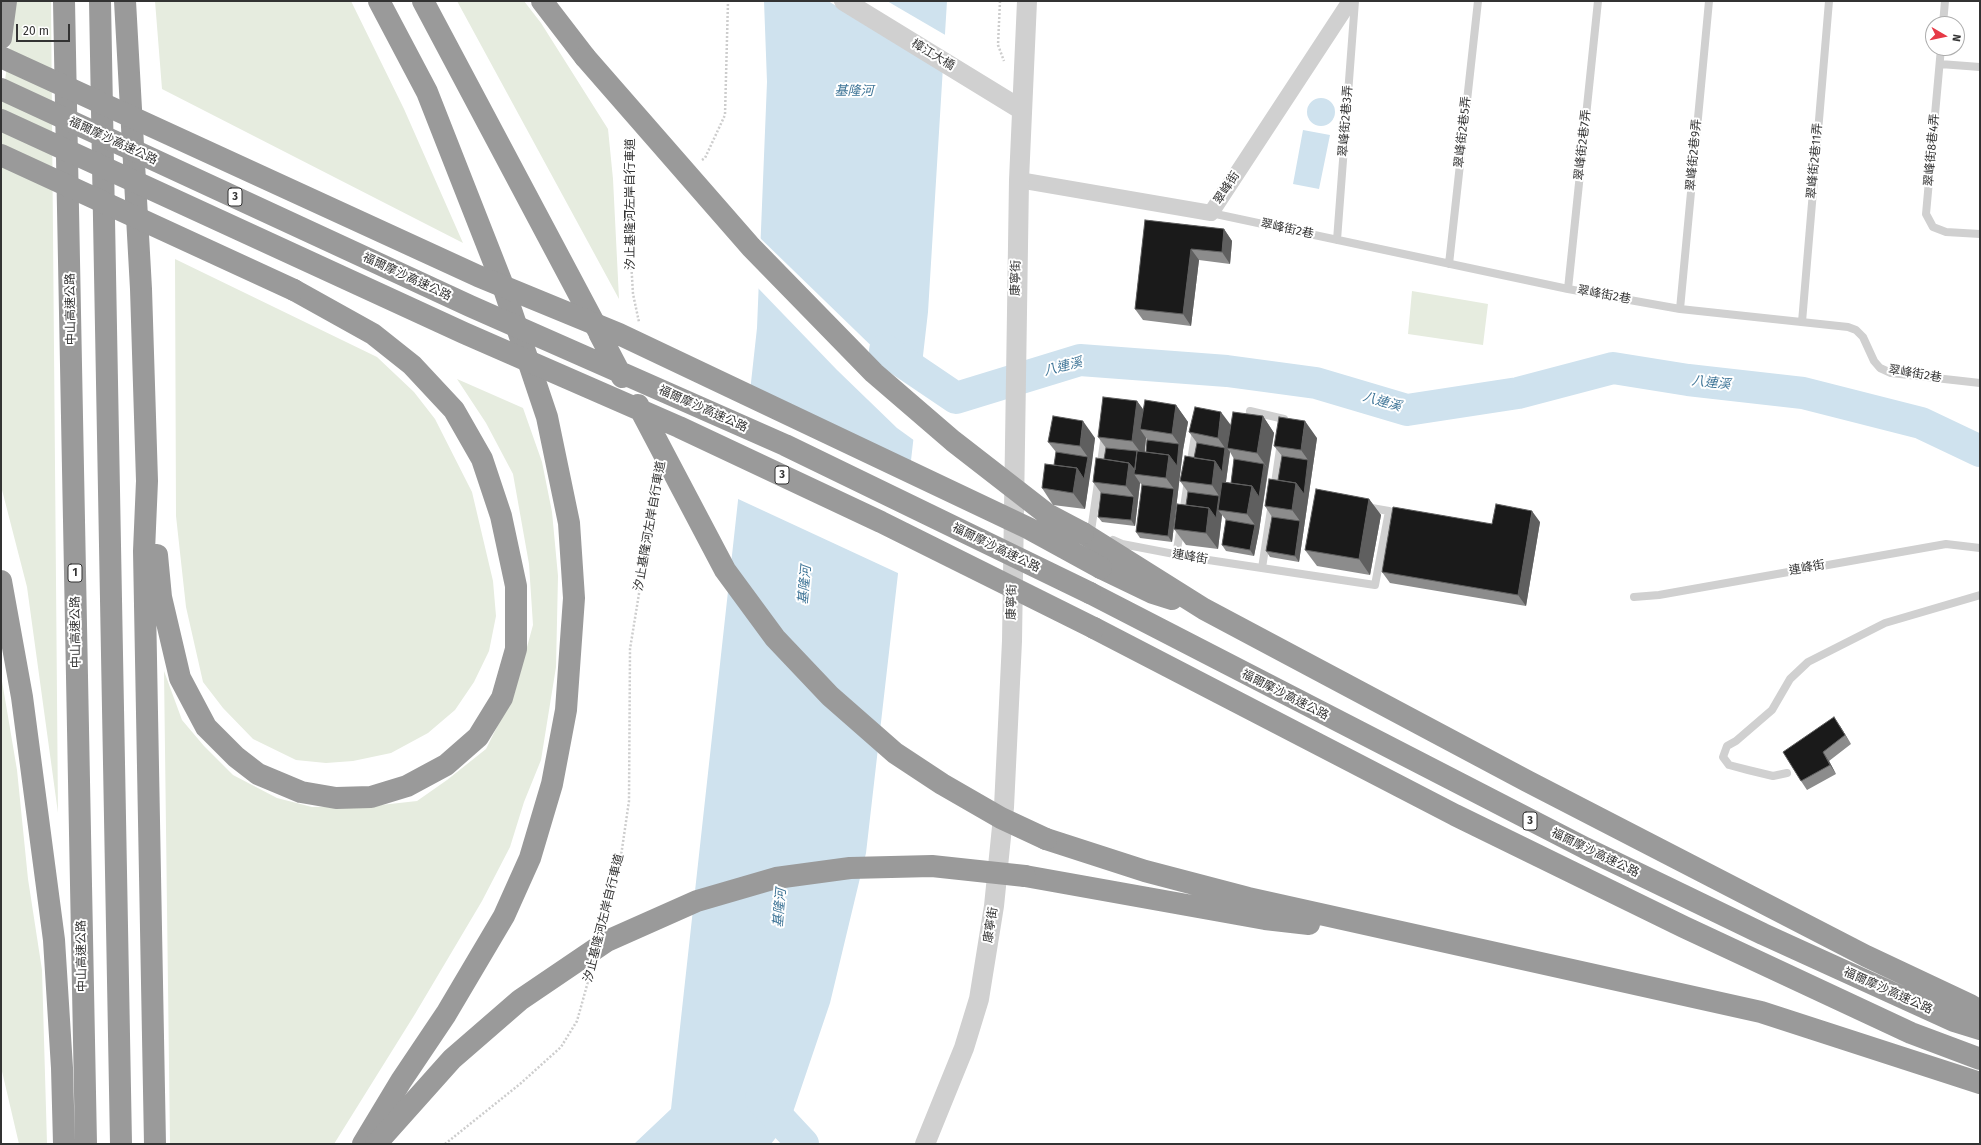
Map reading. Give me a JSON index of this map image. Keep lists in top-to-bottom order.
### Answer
{
  "streets": {
    "highway": [
      "福爾摩沙高速公路",
      "3",
      "中山高速公路",
      "1"
    ],
    "street": ["樟江大橋", "翠峰街", "康寧街"],
    "lane": [
      "翠峰街2巷3弄",
      "翠峰街2巷5弄",
      "翠峰街2巷7弄",
      "翠峰街8巷4弄",
      "翠峰街2巷9弄",
      "翠峰街2巷11弄",
      "翠峰街2巷",
      "連峰街"
    ],
    "path": ["汐止基隆河左岸自行車道"]
  },
  "crossings": [
    ["樟江大橋", "康寧街"],
    ["翠峰街2巷3弄", "翠峰街2巷"],
    ["翠峰街2巷5弄", "翠峰街2巷"],
    ["翠峰街2巷7弄", "翠峰街2巷"],
    ["翠峰街2巷9弄", "翠峰街2巷"],
    ["翠峰街2巷11弄", "翠峰街2巷"],
    ["翠峰街", "翠峰街2巷"],
    ["翠峰街", "康寧街"],
    ["康寧街", "連峰街"]
  ],
  "water": ["基隆河", "八連溪"],
  "scale_bar": "20 m",
  "north": "right"
}
